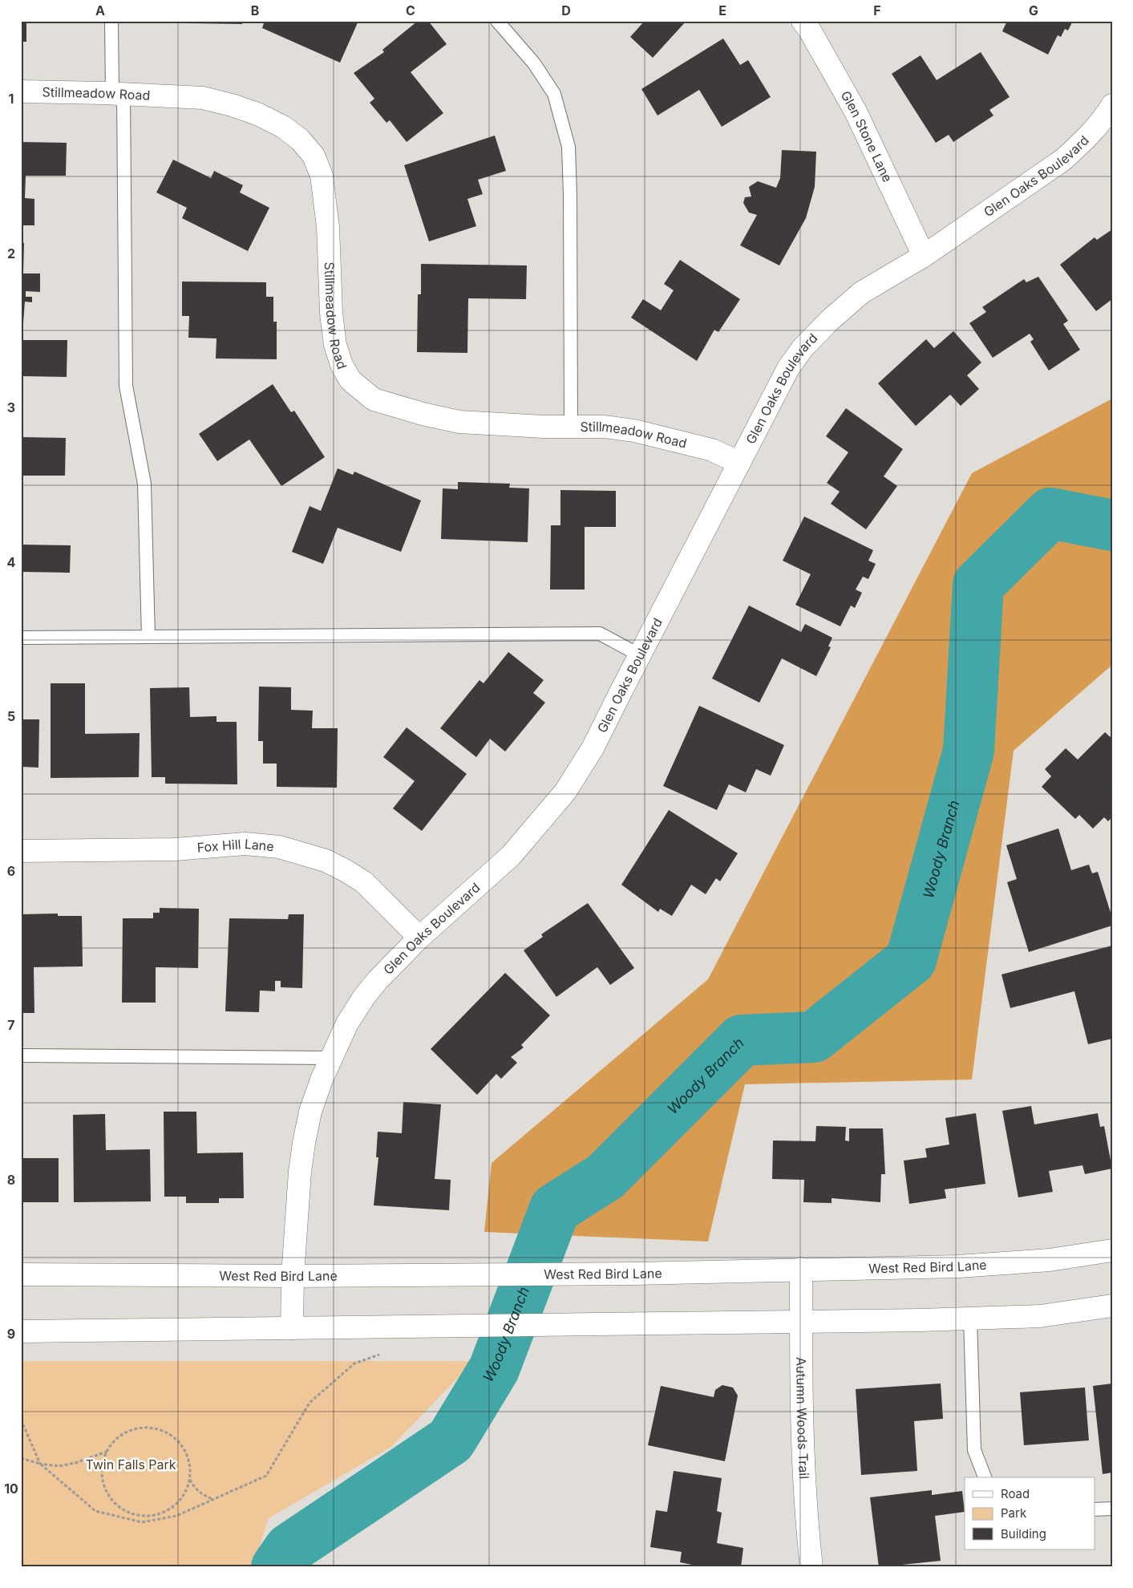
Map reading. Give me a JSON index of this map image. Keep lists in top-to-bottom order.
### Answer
{
  "streets": {
    "street": [
      "Stillmeadow Road",
      "Glen Stone Lane",
      "Glen Oaks Boulevard",
      "Fox Hill Lane",
      "West Red Bird Lane",
      "Autumn Woods Trail"
    ]
  },
  "crossings": [
    ["Stillmeadow Road", "Glen Oaks Boulevard"],
    ["Glen Stone Lane", "Glen Oaks Boulevard"],
    ["Glen Oaks Boulevard", "Fox Hill Lane"],
    ["Glen Oaks Boulevard", "West Red Bird Lane"],
    ["West Red Bird Lane", "Autumn Woods Trail"]
  ],
  "water": ["Woody Branch"],
  "parks": ["Twin Falls Park"],
  "legend": ["Road", "Park", "Building"],
  "grid": {
    "columns": [
      "A",
      "B",
      "C",
      "D",
      "E",
      "F",
      "G"
    ],
    "rows": [
      "1",
      "2",
      "3",
      "4",
      "5",
      "6",
      "7",
      "8",
      "9",
      "10"
    ]
  }
}
